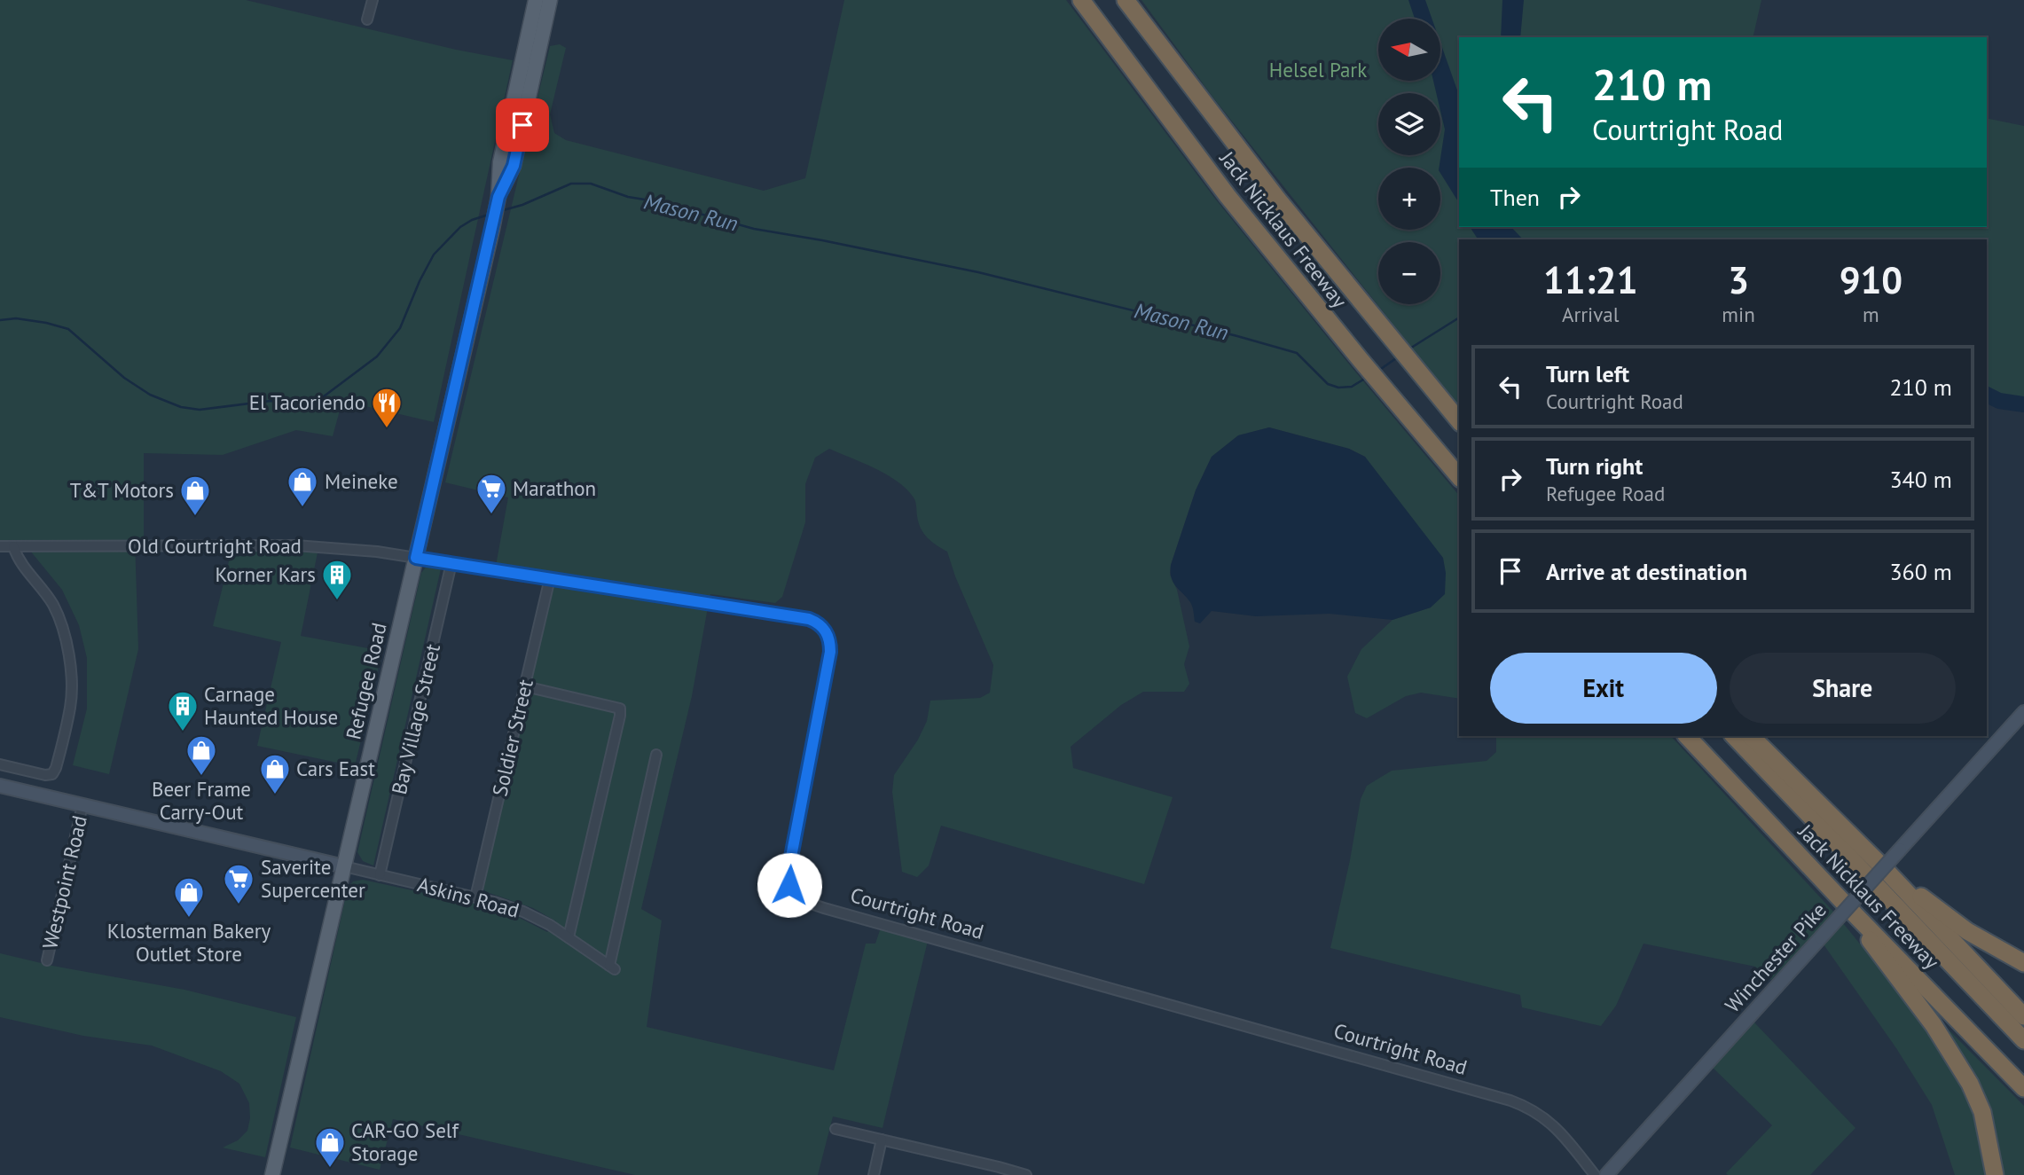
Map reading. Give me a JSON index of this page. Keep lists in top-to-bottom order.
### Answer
{
  "streets": {
    "highway": ["Jack Nicklaus Freeway"],
    "main road": ["Refugee Road", "Winchester Pike"],
    "street": [
      "Old Courtright Road",
      "Bay Village Street",
      "Soldier Street",
      "Westpoint Road",
      "Askins Road",
      "Courtright Road"
    ]
  },
  "crossings": [
    ["Old Courtright Road", "Refugee Road"],
    ["Old Courtright Road", "Courtright Road"],
    ["Refugee Road", "Askins Road"],
    ["Refugee Road", "Courtright Road"],
    ["Bay Village Street", "Askins Road"],
    ["Bay Village Street", "Courtright Road"],
    ["Soldier Street", "Askins Road"],
    ["Soldier Street", "Courtright Road"]
  ],
  "water": ["Mason Run"],
  "parks": ["Helsel Park"],
  "places": {
    "restaurant": ["El Tacoriendo"],
    "shop": [
      "Meineke",
      "T&T Motors",
      "Beer Frame Carry-Out",
      "Cars East",
      "Klosterman Bakery Outlet Store",
      "CAR-GO Self Storage"
    ],
    "supermarket": ["Marathon", "Saverite Supercenter"],
    "building": ["Korner Kars", "Carnage Haunted House"]
  },
  "north": "left",
  "page": {
    "map_buttons": ["+", "−"],
    "turn": ["210 m", "Courtright Road"],
    "then": "Then",
    "eta": [
      "11:21",
      "Arrival",
      "3",
      "min",
      "910",
      "m"
    ],
    "list": [
      {
        "name": "Turn left",
        "note": "Courtright Road",
        "value": "210 m"
      },
      {
        "name": "Turn right",
        "note": "Refugee Road",
        "value": "340 m"
      },
      {
        "name": "Arrive at destination",
        "value": "360 m"
      }
    ],
    "buttons": ["Exit", "Share"]
  }
}
